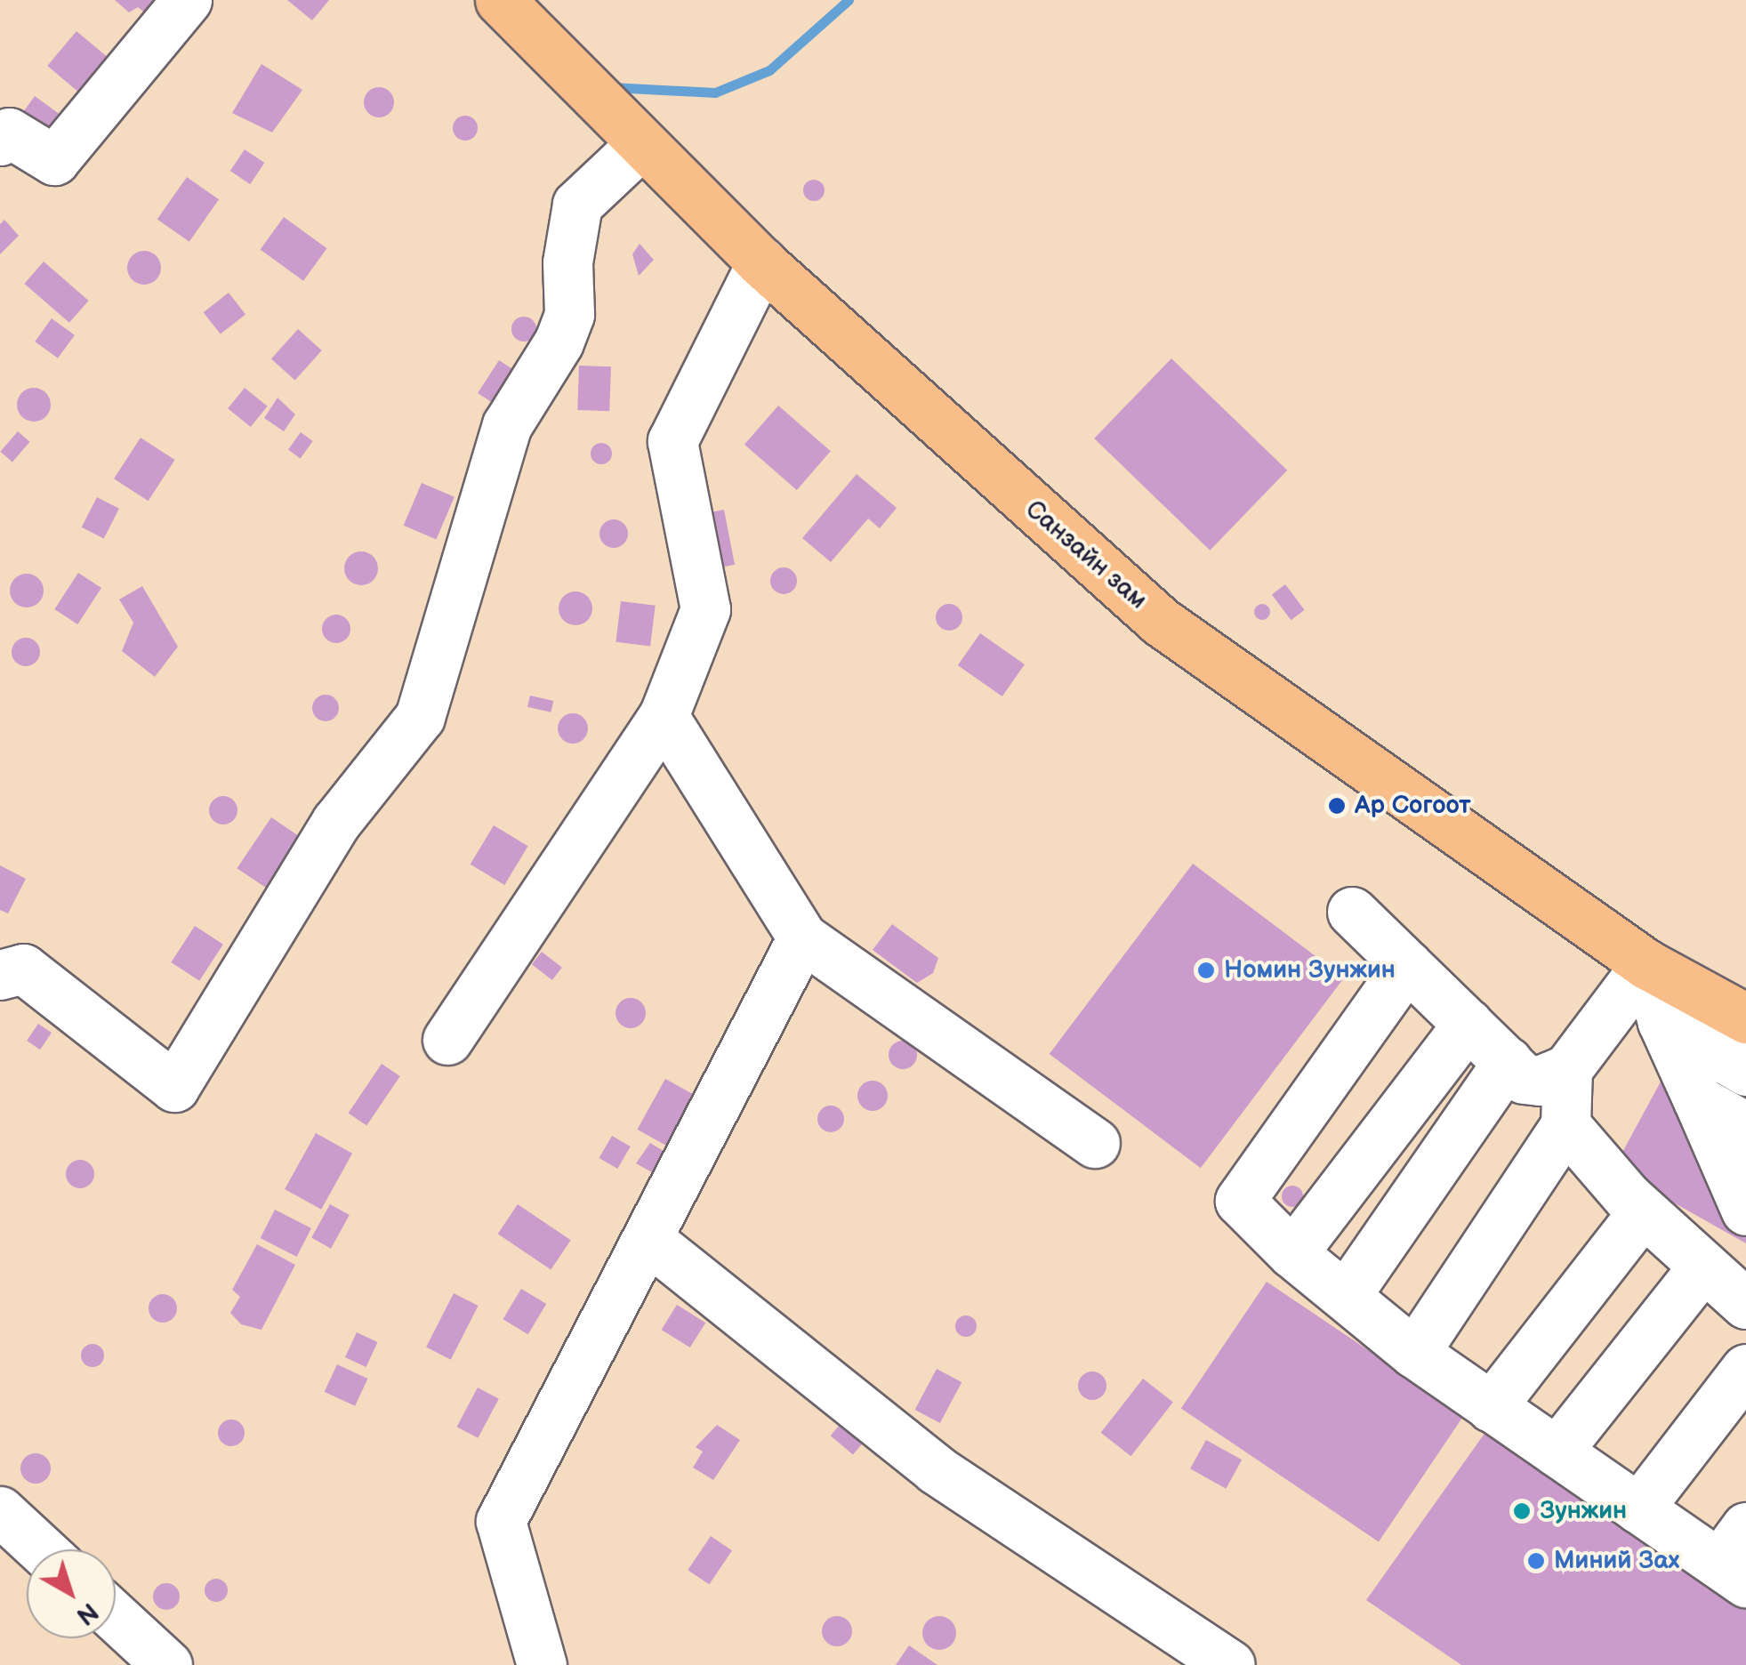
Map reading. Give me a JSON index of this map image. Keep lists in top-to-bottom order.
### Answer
{
  "streets": {
    "main road": ["Санзайн зам"]
  },
  "places": [
    "Ар Согоот",
    "Номин Зунжин",
    "Зунжин",
    "Миний Зах"
  ],
  "north": "bottom right"
}
